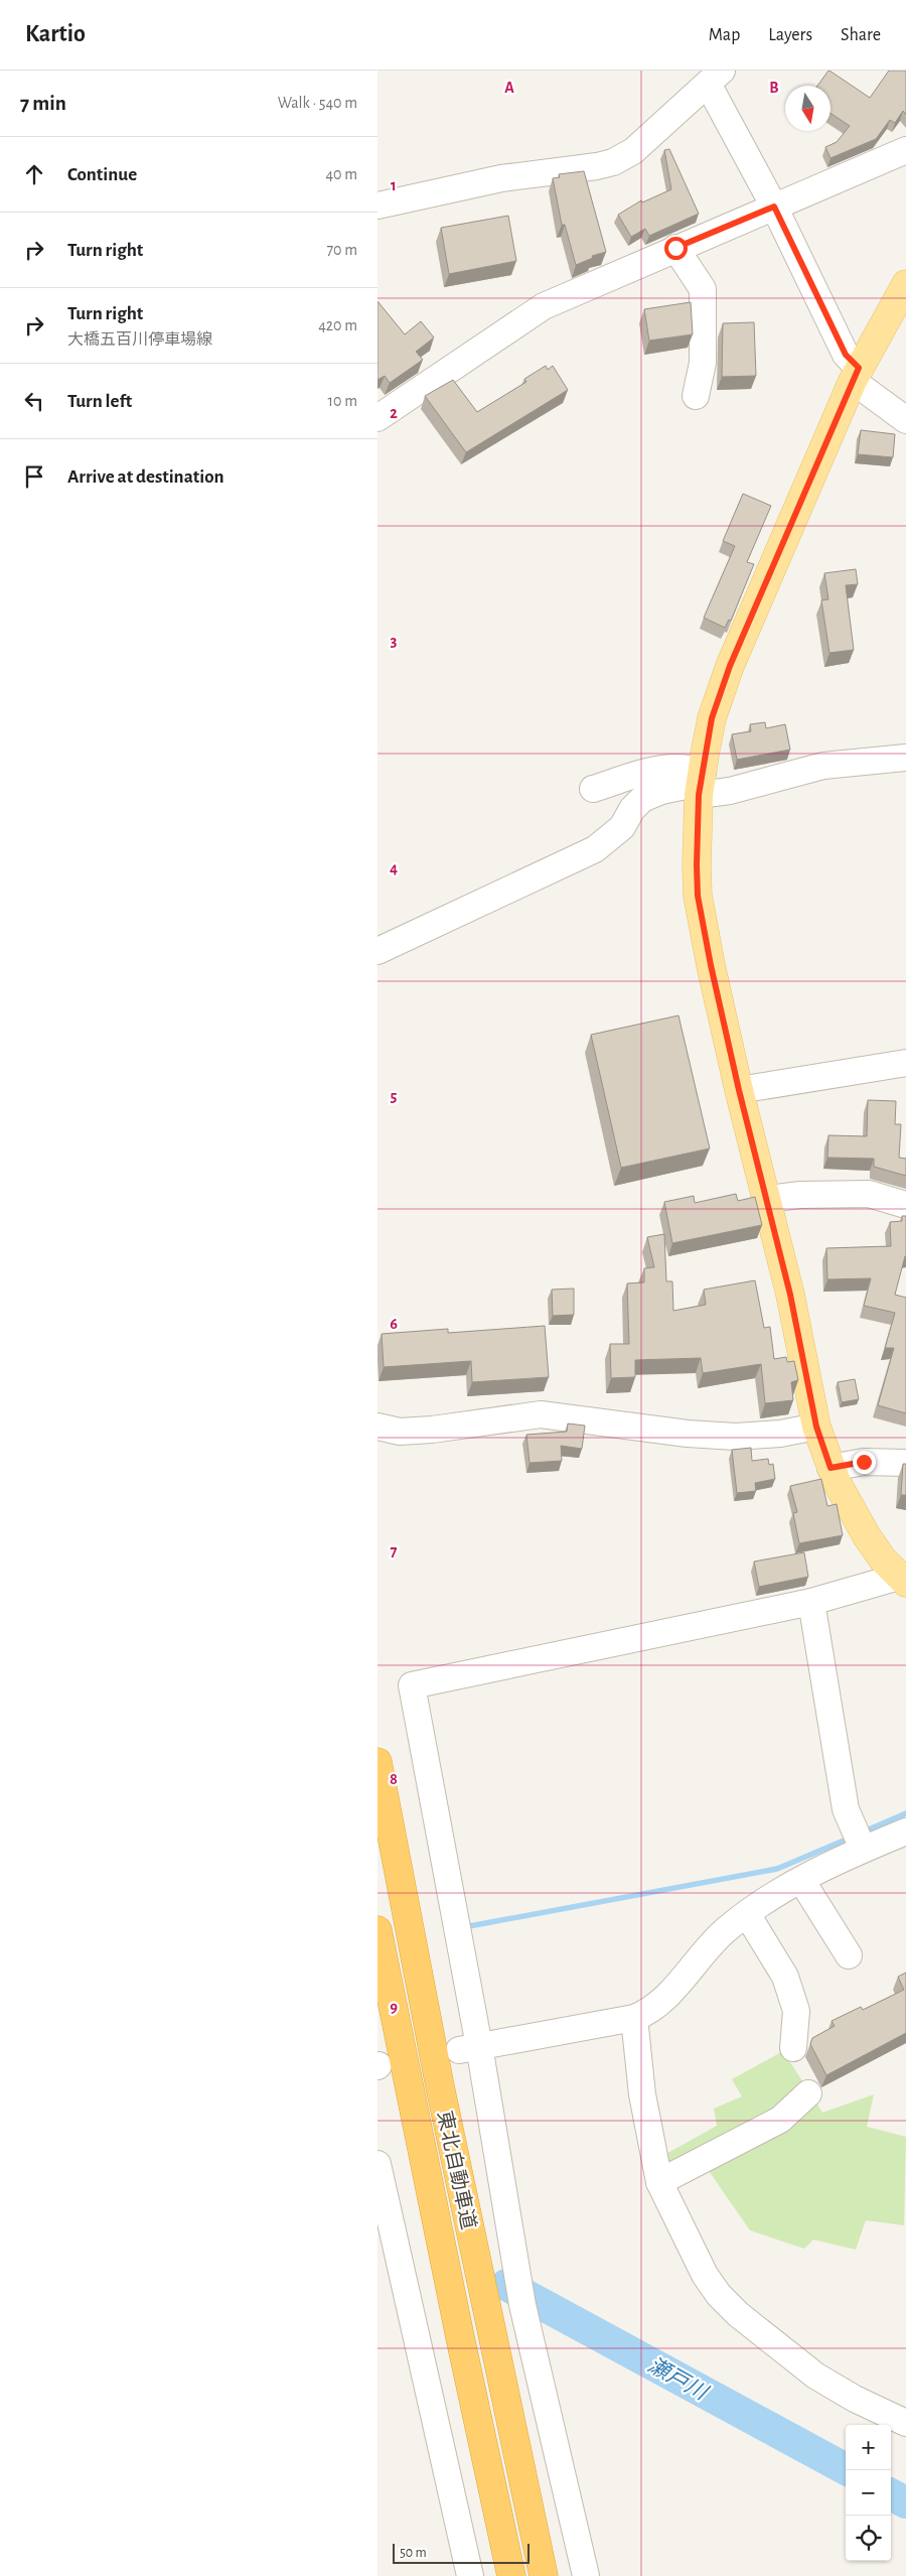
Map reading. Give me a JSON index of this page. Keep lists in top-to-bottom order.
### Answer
{
  "streets": {
    "highway": ["東北自動車道"]
  },
  "water": ["瀬戸川"],
  "scale_bar": "50 m",
  "north": "bottom",
  "page": {
    "header": "Kartio",
    "nav": ["Map", "Layers", "Share"],
    "heading": ["7 min", "Walk · 540 m"],
    "list": [
      ["Continue", "40 m"],
      ["Turn right", "70 m"],
      ["Turn right", "大橋五百川停車場線", "420 m"],
      ["Turn left", "10 m"],
      "Arrive at destination"
    ],
    "map_buttons": ["+", "−"],
    "scale": "50 m"
  },
  "grid": {
    "columns": ["A", "B"],
    "rows": [
      "1",
      "2",
      "3",
      "4",
      "5",
      "6",
      "7",
      "8",
      "9"
    ]
  }
}
